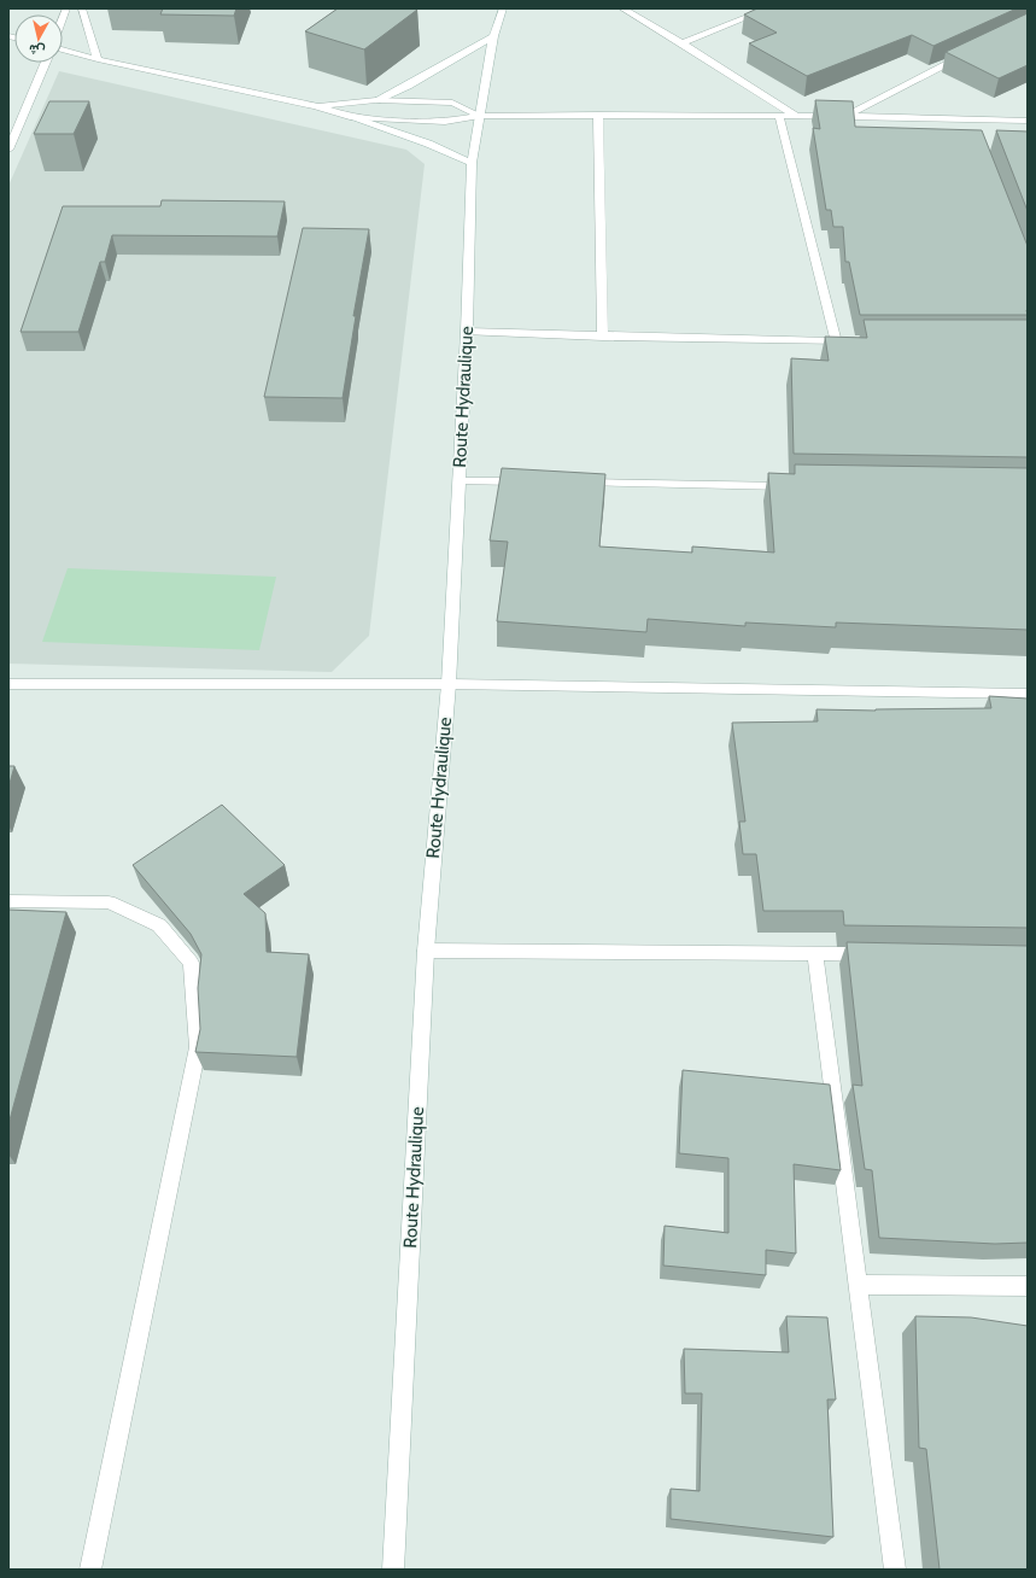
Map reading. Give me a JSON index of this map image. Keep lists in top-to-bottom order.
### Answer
{
  "streets": {
    "street": ["Route Hydraulique"]
  },
  "north": "bottom"
}
